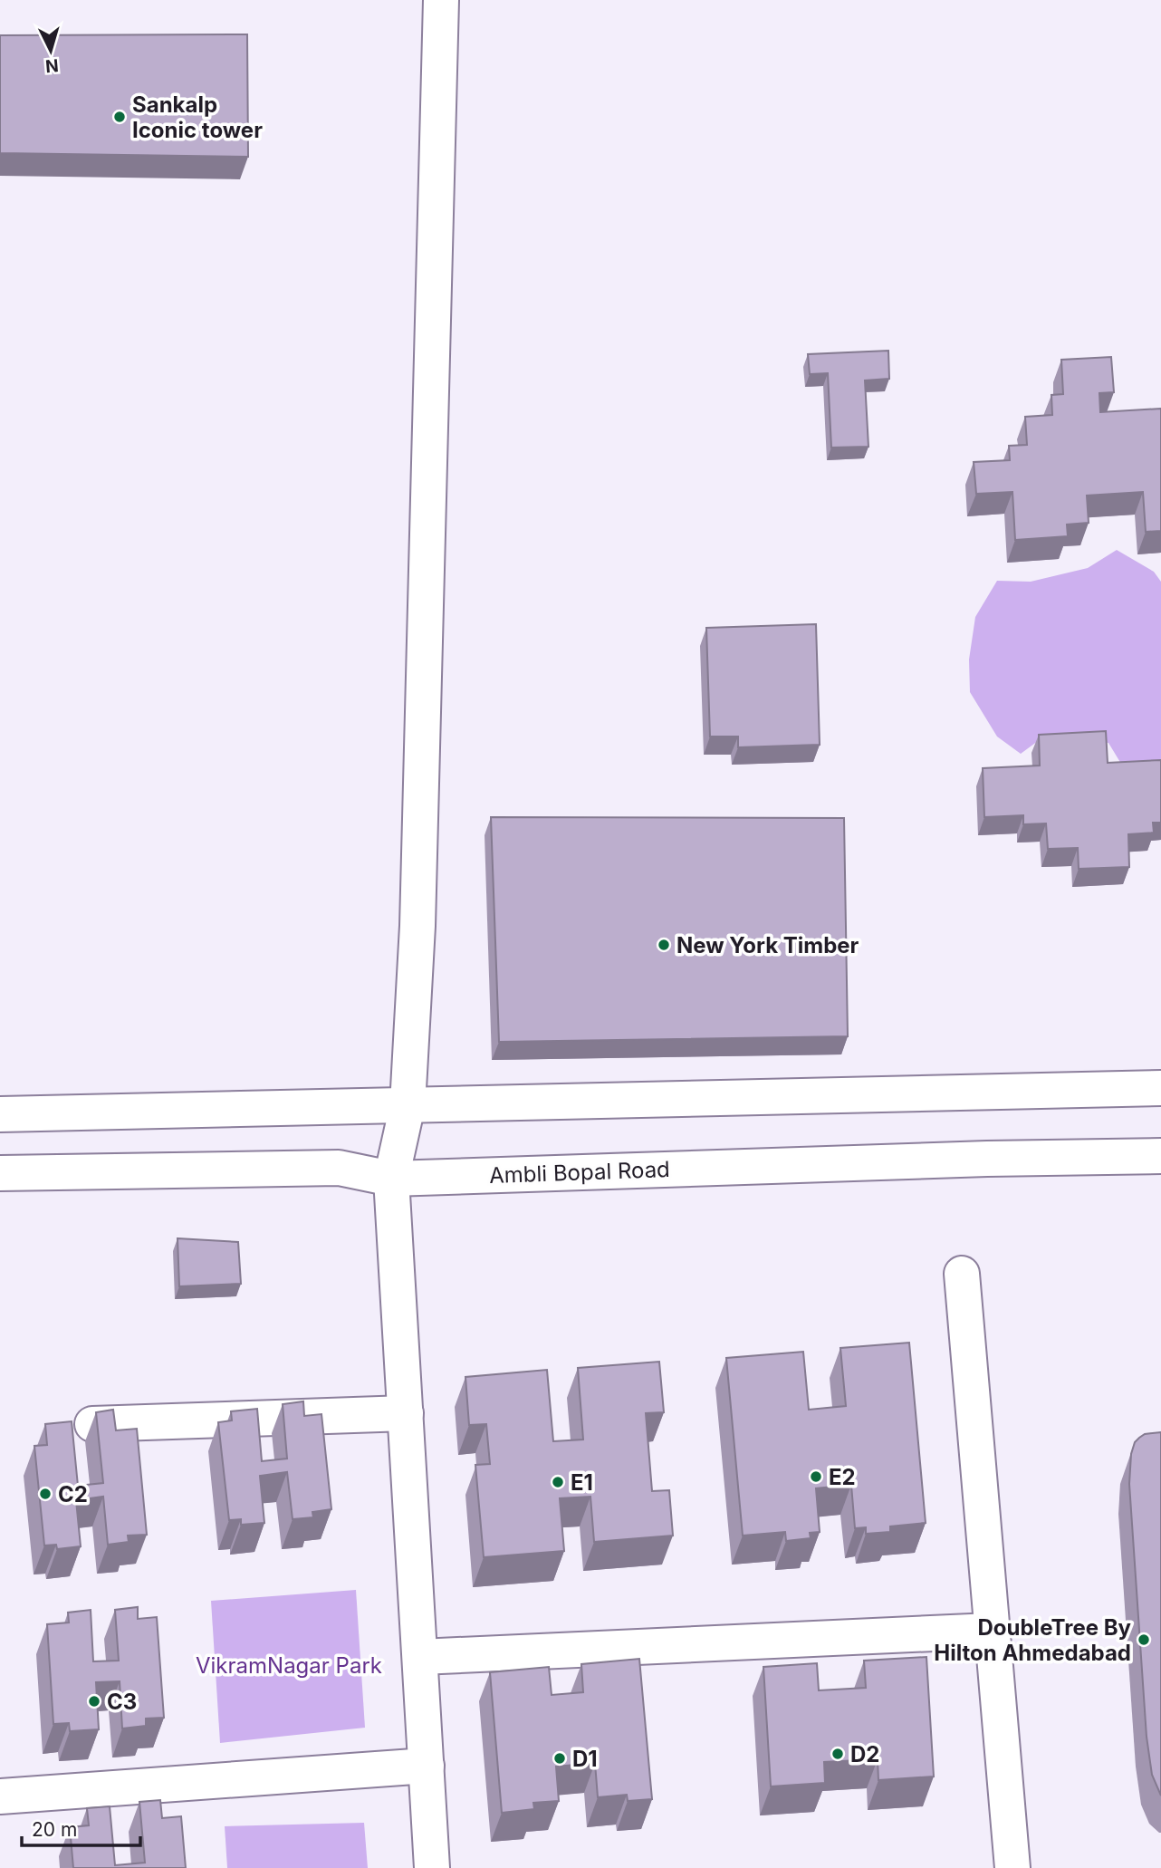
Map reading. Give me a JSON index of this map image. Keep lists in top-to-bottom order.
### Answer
{
  "streets": {
    "street": ["Ambli Bopal Road"]
  },
  "parks": ["VikramNagar Park"],
  "places": [
    "Sankalp Iconic tower",
    "New York Timber",
    "E2",
    "E1",
    "C2",
    "DoubleTree By Hilton Ahmedabad",
    "C3",
    "D2",
    "D1"
  ],
  "scale_bar": "20 m",
  "north": "bottom"
}
